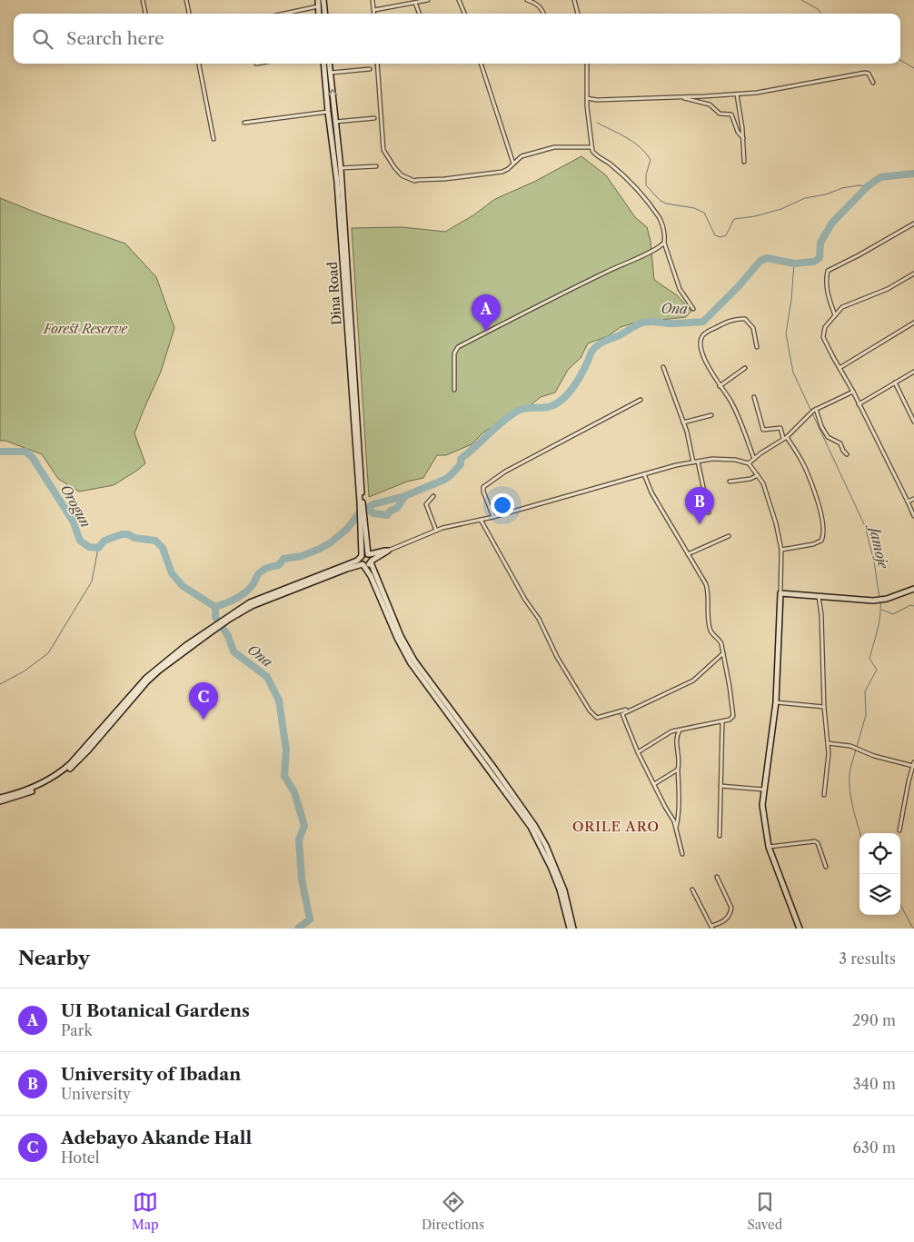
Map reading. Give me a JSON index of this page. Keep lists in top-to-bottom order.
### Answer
{
  "streets": {
    "street": ["Dina Road"]
  },
  "districts": ["ORILE ARO"],
  "water": ["Ona", "Orogun", "Jamoje"],
  "parks": ["Forest Reserve"],
  "page": {
    "search": "Search here",
    "pins": ["A", "B", "C"],
    "heading": ["Nearby", "3 results"],
    "list": [
      {
        "mark": "A",
        "name": "UI Botanical Gardens",
        "note": "Park",
        "value": "290 m"
      },
      {
        "mark": "B",
        "name": "University of Ibadan",
        "note": "University",
        "value": "340 m"
      },
      {
        "mark": "C",
        "name": "Adebayo Akande Hall",
        "note": "Hotel",
        "value": "630 m"
      }
    ],
    "nav": ["Map", "Directions", "Saved"]
  }
}
